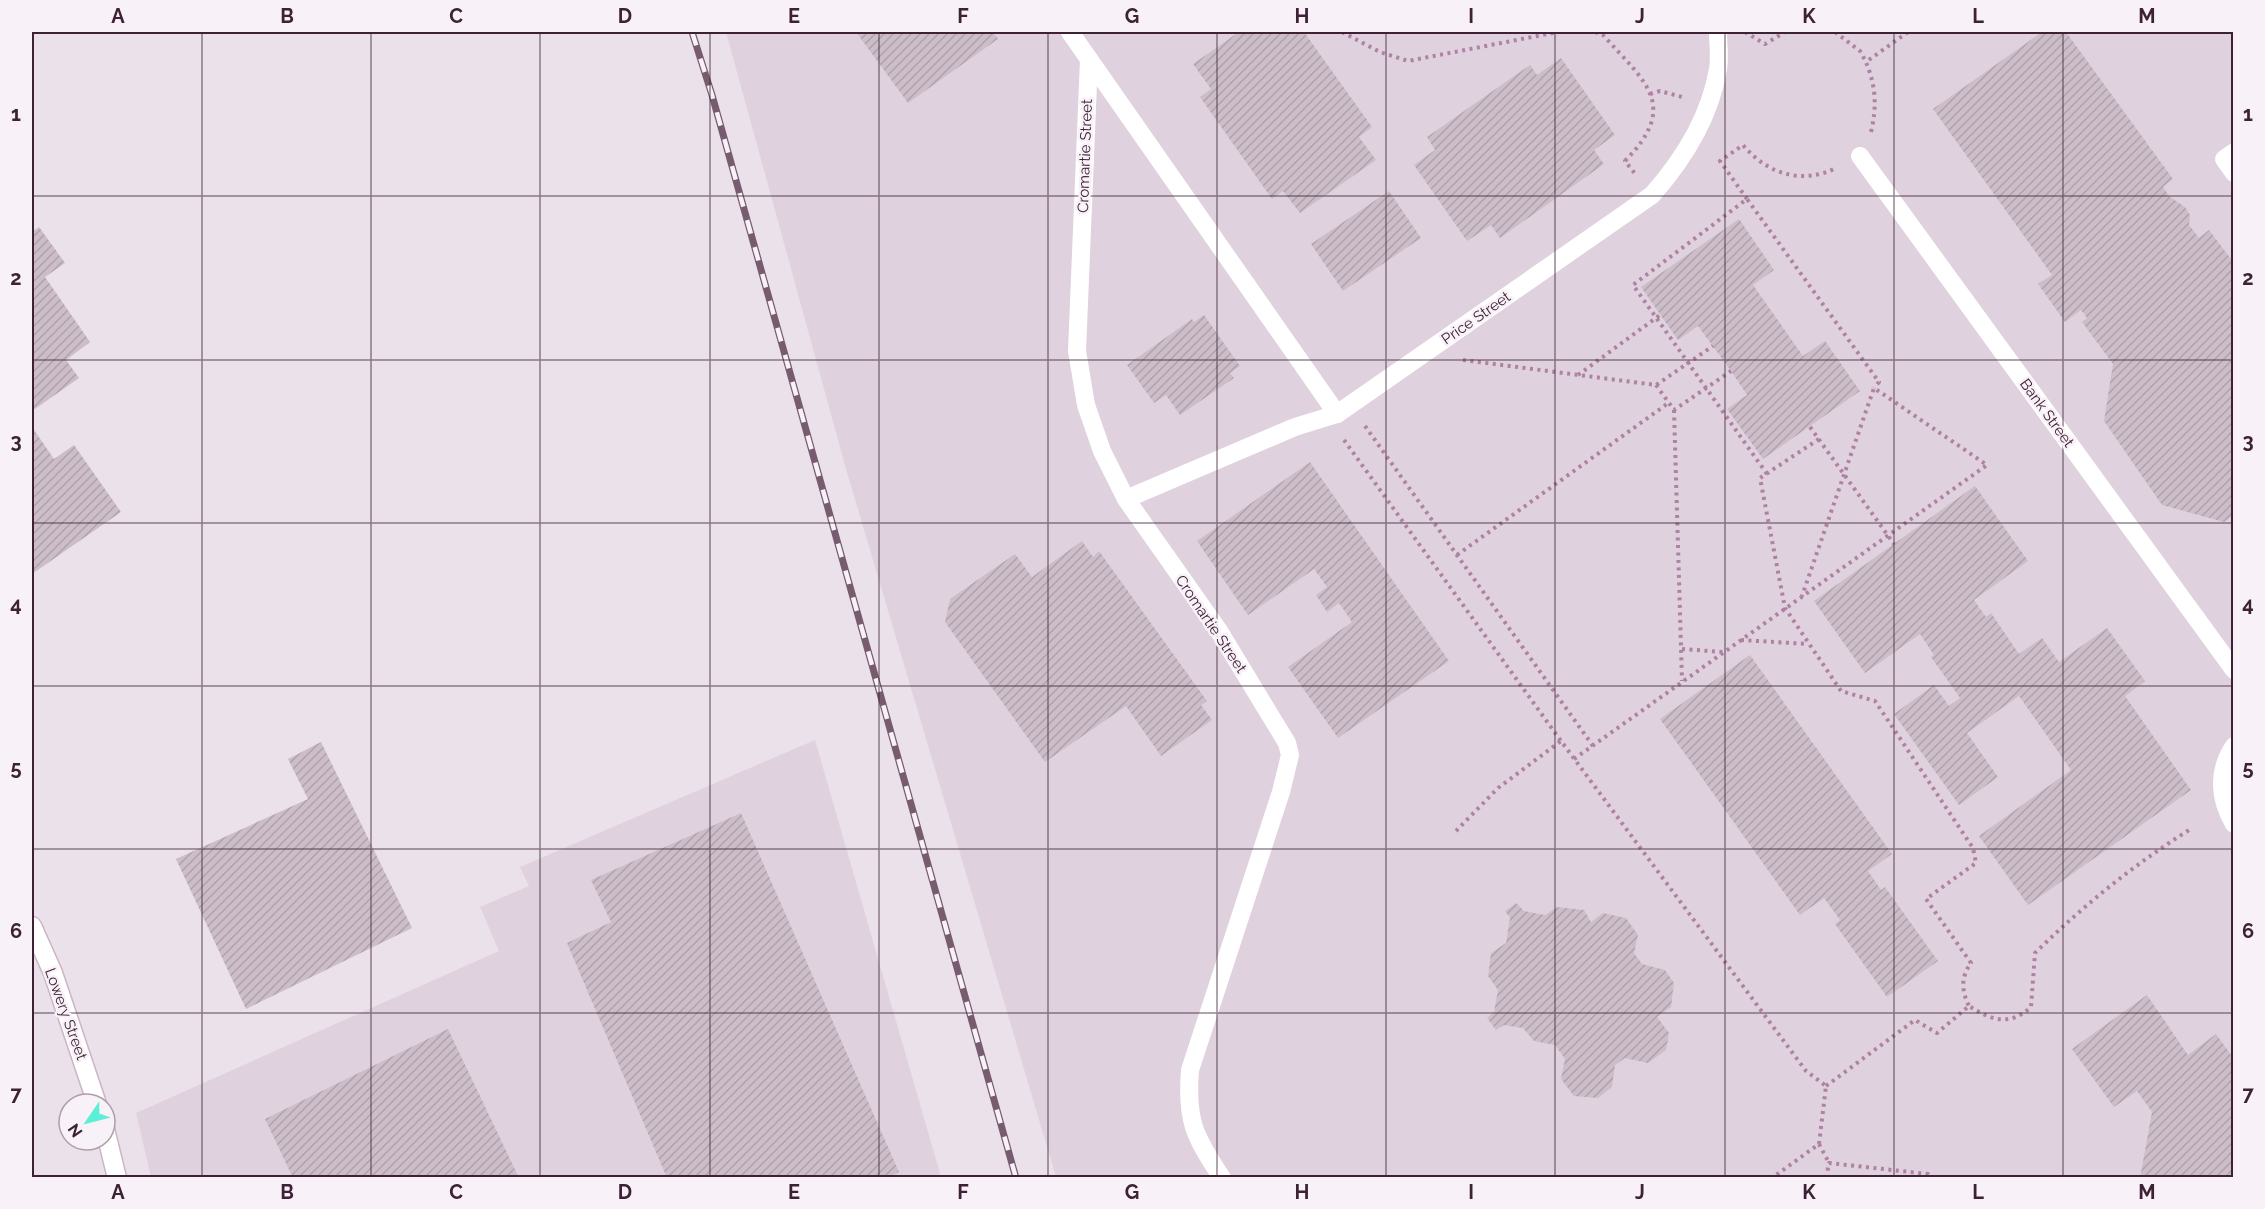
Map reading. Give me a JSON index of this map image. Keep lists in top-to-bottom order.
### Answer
{
  "streets": {
    "street": [
      "Cromartie Street",
      "Price Street",
      "Bank Street",
      "Lowery Street"
    ]
  },
  "crossings": [
    ["Cromartie Street", "Price Street"]
  ],
  "north": "bottom left",
  "grid": {
    "columns": [
      "A",
      "B",
      "C",
      "D",
      "E",
      "F",
      "G",
      "H",
      "I",
      "J",
      "K",
      "L",
      "M"
    ],
    "rows": [
      "1",
      "2",
      "3",
      "4",
      "5",
      "6",
      "7"
    ]
  }
}
